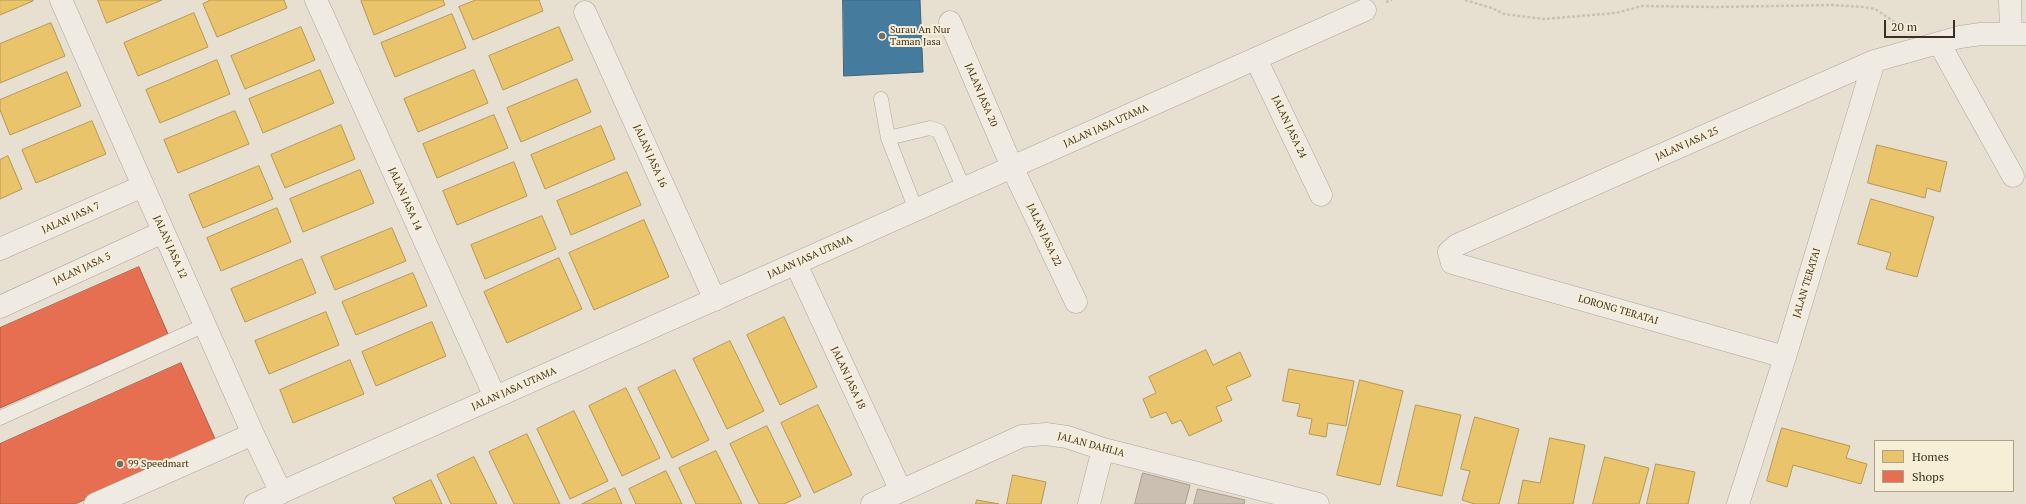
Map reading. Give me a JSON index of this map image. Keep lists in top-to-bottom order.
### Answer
{
  "streets": {
    "street": [
      "JALAN JASA 20",
      "JALAN JASA UTAMA",
      "JALAN JASA 24",
      "JALAN JASA 25",
      "JALAN JASA 16",
      "JALAN JASA 14",
      "JALAN JASA 7",
      "JALAN JASA 22",
      "JALAN JASA 12",
      "JALAN JASA 5",
      "JALAN TERATAI",
      "LORONG TERATAI",
      "JALAN JASA 18",
      "JALAN DAHLIA"
    ]
  },
  "crossings": [
    ["JALAN JASA 20", "JALAN JASA UTAMA"],
    ["JALAN JASA 20", "JALAN JASA 22"],
    ["JALAN JASA UTAMA", "JALAN JASA 24"],
    ["JALAN JASA UTAMA", "JALAN JASA 16"],
    ["JALAN JASA UTAMA", "JALAN JASA 14"],
    ["JALAN JASA UTAMA", "JALAN JASA 22"],
    ["JALAN JASA UTAMA", "JALAN JASA 12"],
    ["JALAN JASA UTAMA", "JALAN JASA 18"],
    ["JALAN JASA 25", "JALAN TERATAI"],
    ["JALAN JASA 25", "LORONG TERATAI"],
    ["JALAN JASA 7", "JALAN JASA 12"],
    ["JALAN JASA 12", "JALAN JASA 5"],
    ["JALAN TERATAI", "LORONG TERATAI"],
    ["JALAN JASA 18", "JALAN DAHLIA"]
  ],
  "places": ["Surau An Nur Taman Jasa", "99 Speedmart"],
  "legend": ["Homes", "Shops"],
  "scale_bar": "20 m"
}
